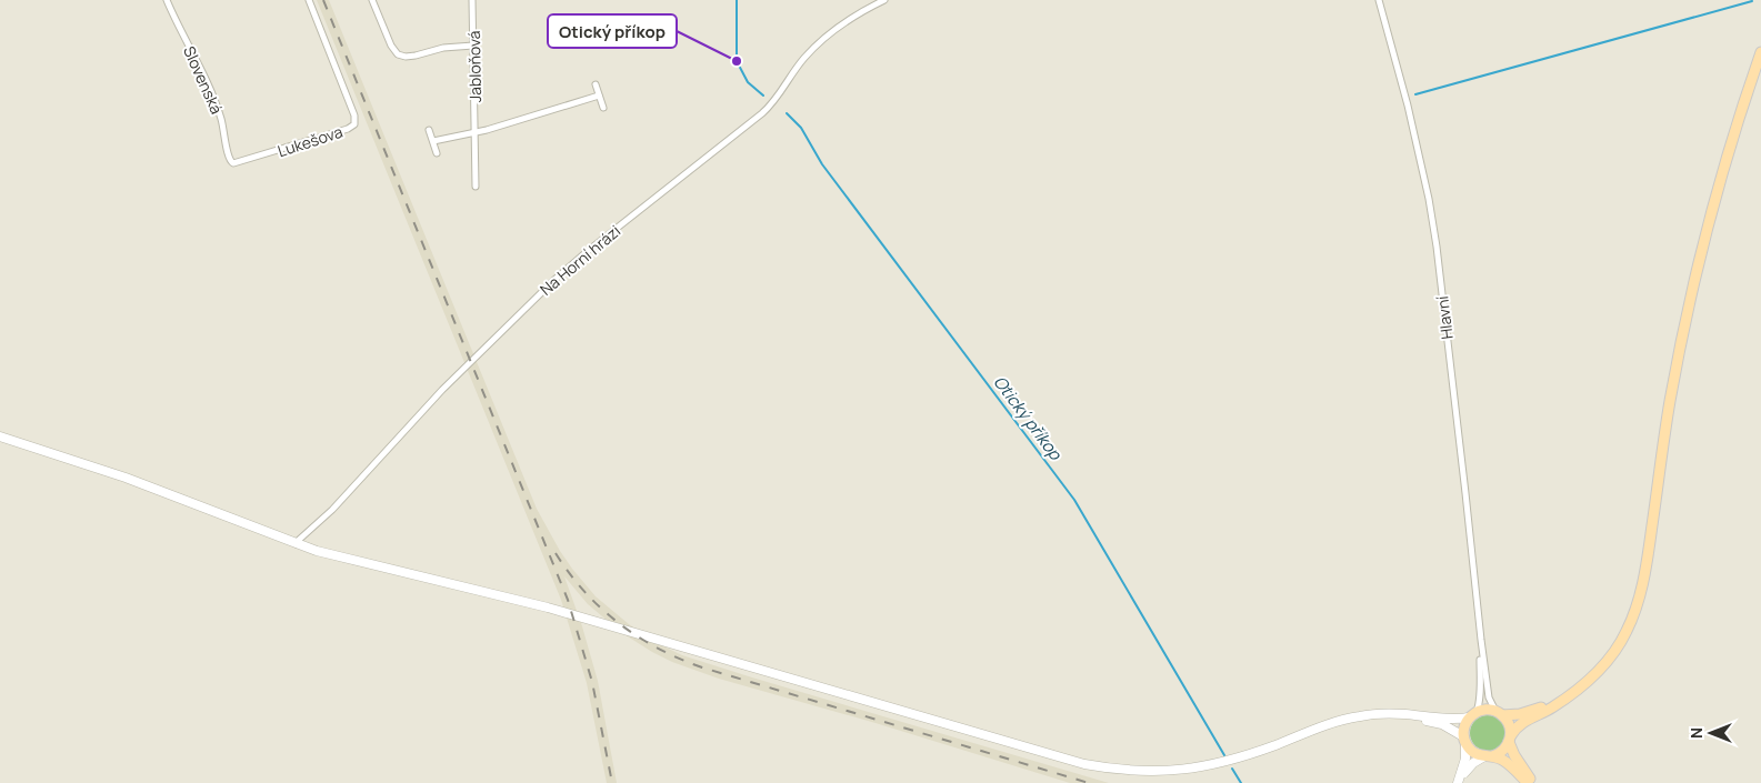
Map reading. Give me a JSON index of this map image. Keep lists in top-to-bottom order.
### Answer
{
  "streets": {
    "street": [
      "Jabloňová",
      "Slovenská",
      "Lukešova",
      "Na Horní hrázi",
      "Hlavní"
    ]
  },
  "crossings": [
    ["Slovenská", "Lukešova"]
  ],
  "water": ["Otický příkop"],
  "places": ["Otický příkop"],
  "north": "left"
}
